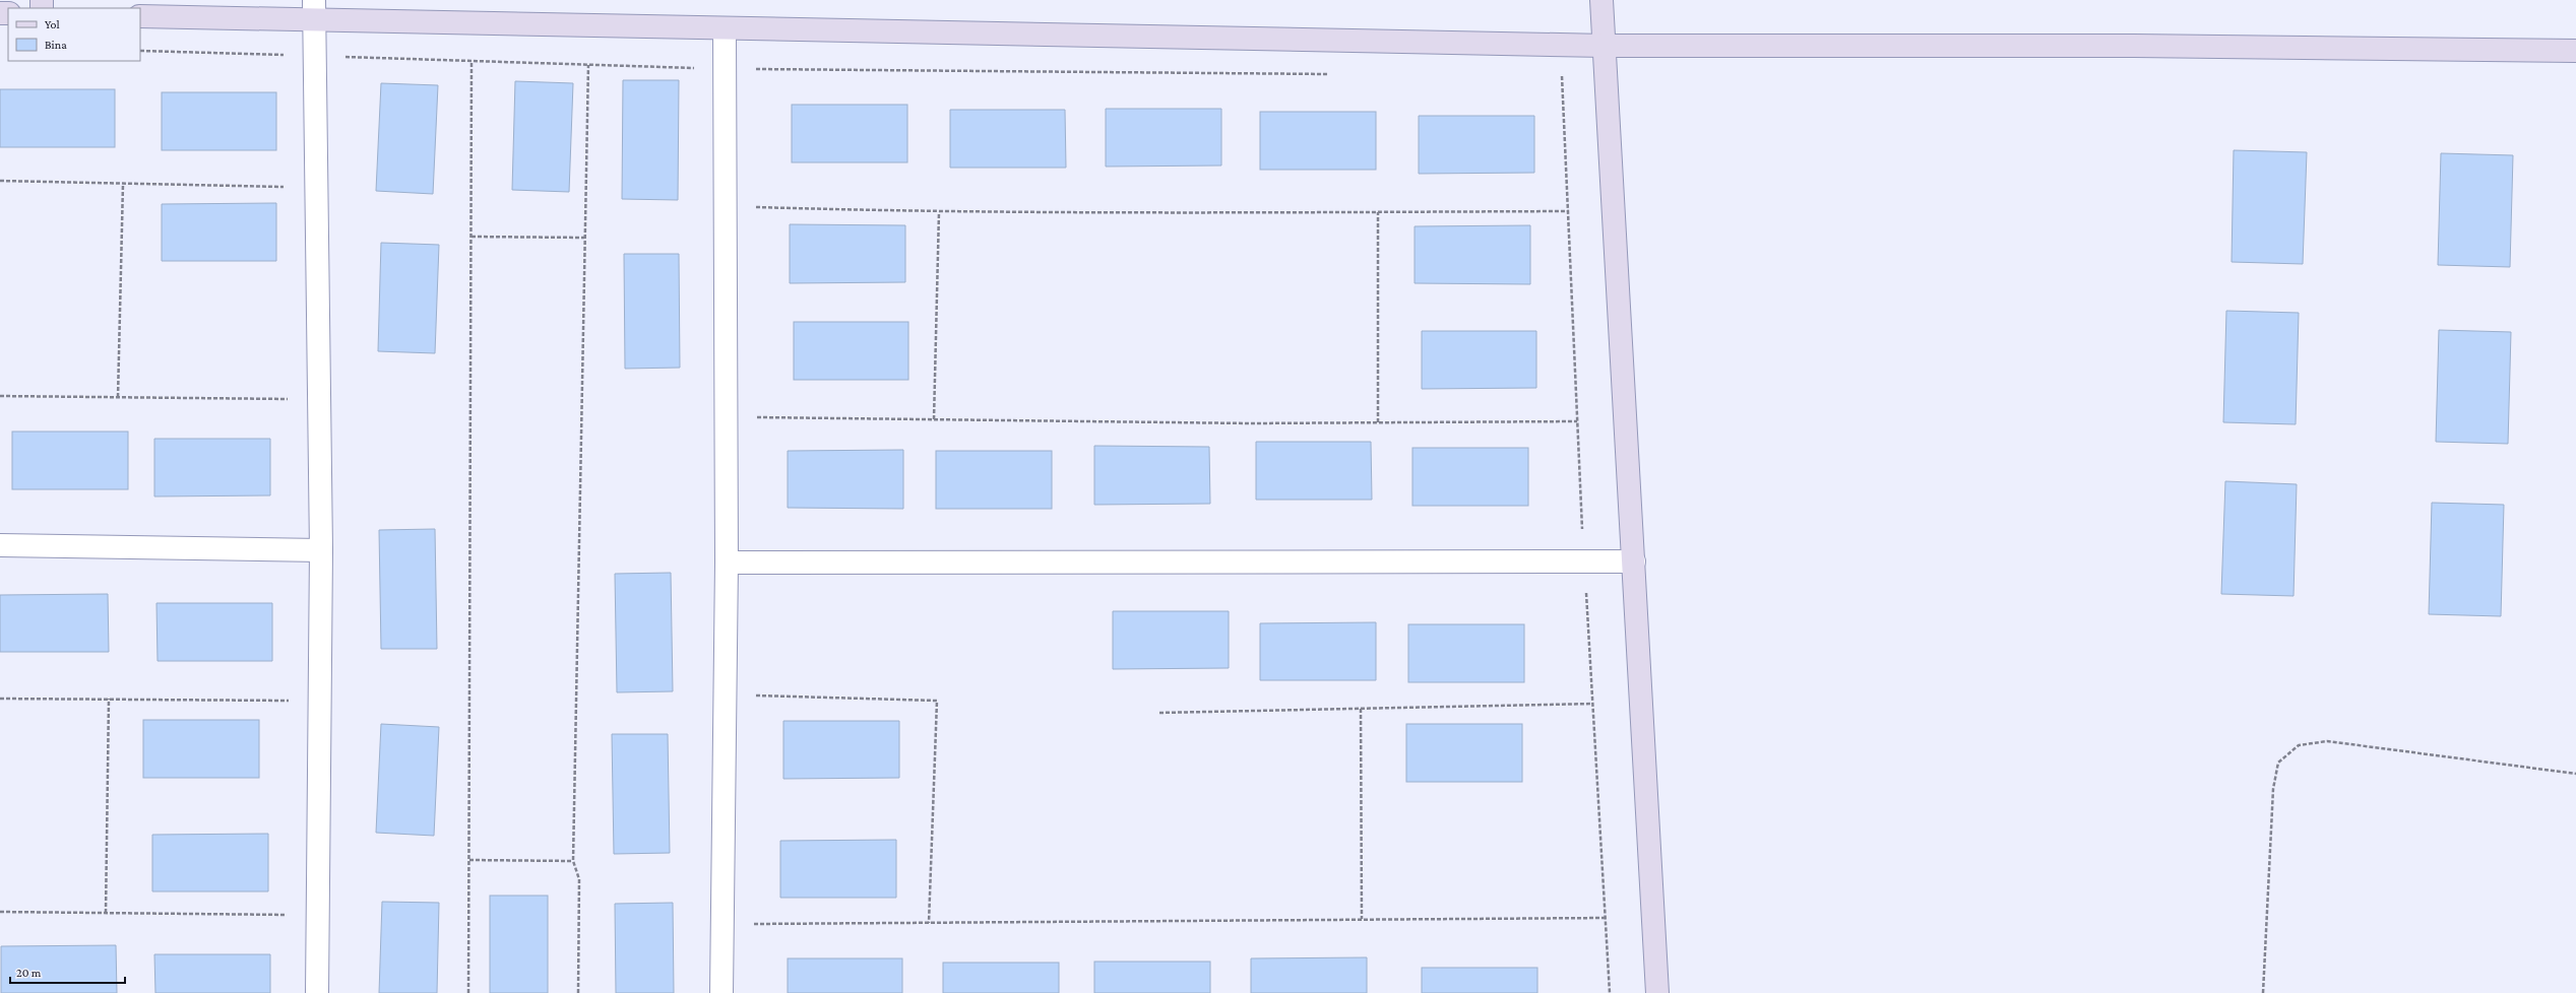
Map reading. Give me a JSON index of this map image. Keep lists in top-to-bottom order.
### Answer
{
  "legend": ["Yol", "Bina"],
  "scale_bar": "20 m"
}
